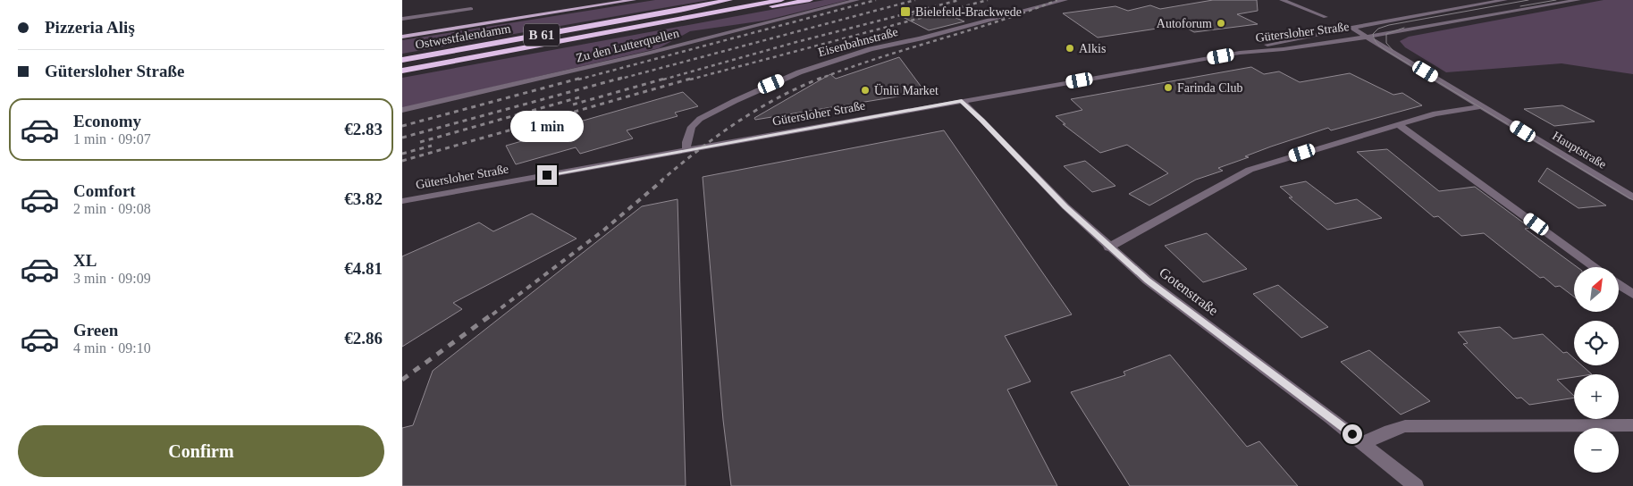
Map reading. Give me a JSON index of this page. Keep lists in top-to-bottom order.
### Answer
{
  "streets": {
    "highway": ["B 61", "Ostwestfalendamm"],
    "street": [
      "Gütersloher Straße",
      "Eisenbahnstraße",
      "Zu den Lutterquellen",
      "Hauptstraße",
      "Gotenstraße"
    ]
  },
  "crossings": [
    ["Gütersloher Straße", "Eisenbahnstraße"],
    ["Gütersloher Straße", "Hauptstraße"],
    ["Gütersloher Straße", "Gotenstraße"],
    ["B 61", "Ostwestfalendamm"]
  ],
  "places": {
    "transit": ["Bielefeld-Brackwede"],
    "other": [
      "Autoforum",
      "Alkis",
      "Farinda Club",
      "Ünlü Market"
    ]
  },
  "north": "top right",
  "page": {
    "banner": ["Pizzeria Aliş", "Gütersloher Straße"],
    "list": [
      {
        "name": "Economy",
        "note": "1 min · 09:07",
        "value": "€2.83"
      },
      {
        "name": "Comfort",
        "note": "2 min · 09:08",
        "value": "€3.82"
      },
      {
        "name": "XL",
        "note": "3 min · 09:09",
        "value": "€4.81"
      },
      {
        "name": "Green",
        "note": "4 min · 09:10",
        "value": "€2.86"
      }
    ],
    "bubble": "1 min",
    "map_buttons": ["+", "−"],
    "buttons": "Confirm"
  }
}
